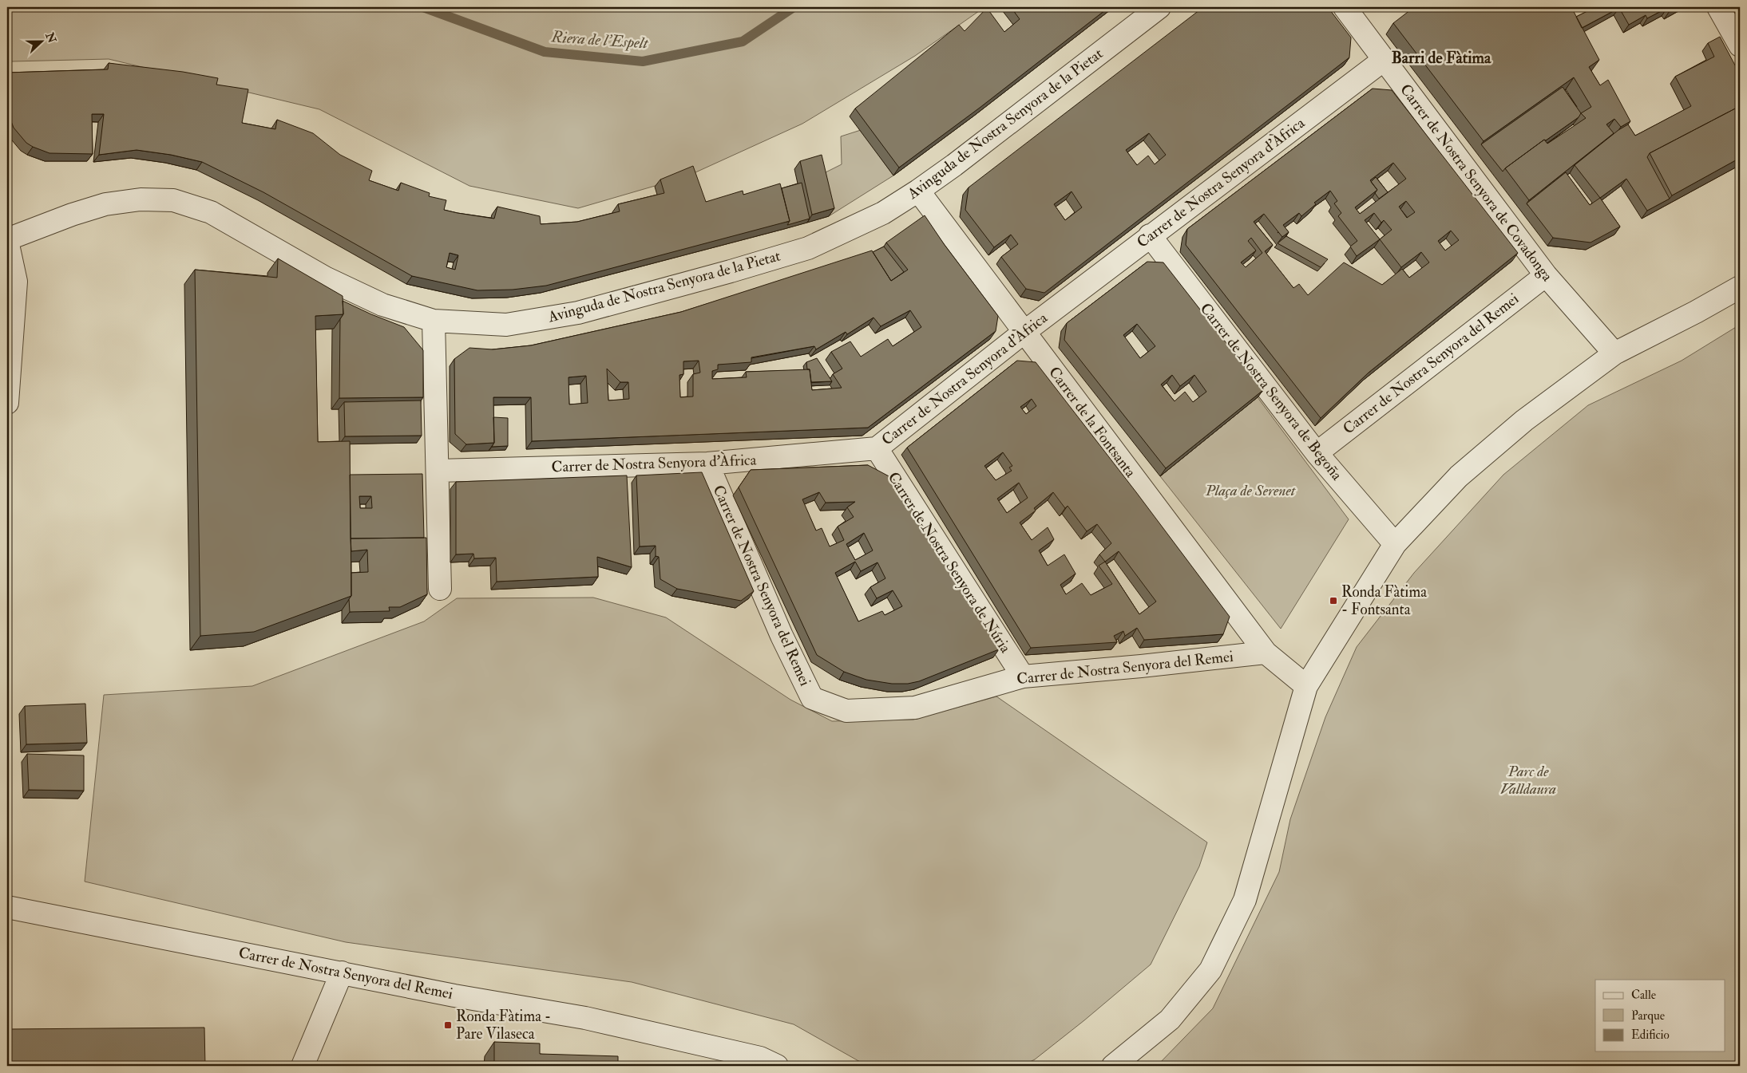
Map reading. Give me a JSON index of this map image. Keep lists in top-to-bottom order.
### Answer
{
  "streets": {
    "street": [
      "Avinguda de Nostra Senyora de la Pietat",
      "Carrer de Nostra Senyora d'Àfrica",
      "Carrer de Nostra Senyora de Covadonga",
      "Carrer de Nostra Senyora del Remei",
      "Carrer de Nostra Senyora de Begoña",
      "Carrer de la Fontsanta",
      "Carrer de Nostra Senyora de Núria"
    ]
  },
  "crossings": [
    ["Avinguda de Nostra Senyora de la Pietat", "Carrer de la Fontsanta"],
    ["Carrer de Nostra Senyora d'Àfrica", "Carrer de Nostra Senyora de Covadonga"],
    ["Carrer de Nostra Senyora d'Àfrica", "Carrer de Nostra Senyora del Remei"],
    ["Carrer de Nostra Senyora d'Àfrica", "Carrer de Nostra Senyora de Begoña"],
    ["Carrer de Nostra Senyora d'Àfrica", "Carrer de la Fontsanta"],
    ["Carrer de Nostra Senyora d'Àfrica", "Carrer de Nostra Senyora de Núria"],
    ["Carrer de Nostra Senyora de Covadonga", "Carrer de Nostra Senyora del Remei"],
    ["Carrer de Nostra Senyora del Remei", "Carrer de Nostra Senyora de Begoña"],
    ["Carrer de Nostra Senyora del Remei", "Carrer de la Fontsanta"],
    ["Carrer de Nostra Senyora del Remei", "Carrer de Nostra Senyora de Núria"]
  ],
  "districts": ["Barri de Fàtima"],
  "water": ["Riera de l'Espelt"],
  "parks": ["Plaça de Serenet", "Parc de Valldaura"],
  "places": {
    "transit": ["Ronda Fàtima - Fontsanta", "Ronda Fàtima - Pare Vilaseca"]
  },
  "legend": ["Calle", "Parque", "Edificio"],
  "north": "right"
}
